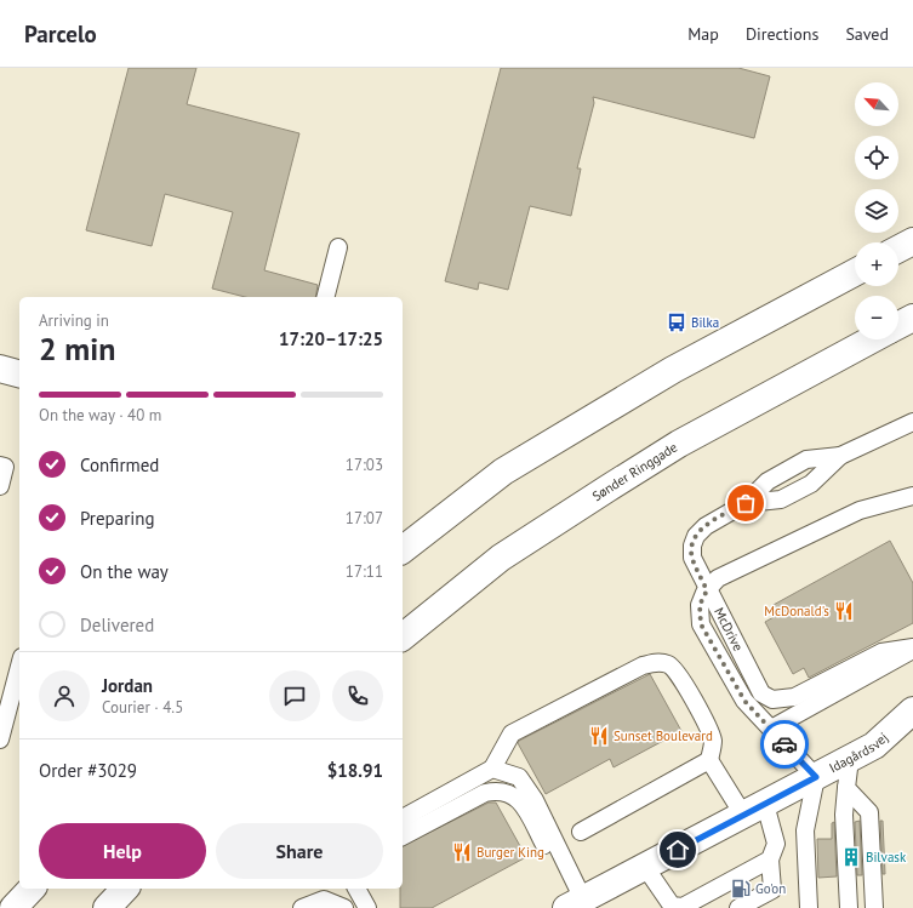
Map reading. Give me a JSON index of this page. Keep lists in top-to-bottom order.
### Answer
{
  "streets": {
    "street": ["Sønder Ringgade", "Idagårdsvej"],
    "lane": ["McDrive"]
  },
  "places": {
    "bus stop": ["Bilka"],
    "restaurant": ["McDonald's", "Sunset Boulevard", "Burger King"],
    "building": ["Bilvask"],
    "fuel station": ["Go'on"]
  },
  "north": "top left",
  "page": {
    "header": "Parcelo",
    "nav": ["Map", "Directions", "Saved"],
    "map_buttons": ["+", "−"],
    "heading": ["2 min", "Arriving in", "17:20–17:25"],
    "panel": [
      "Jordan",
      "Courier · 4.5",
      "Order #3029",
      "$18.91"
    ],
    "bar": "On the way · 40 m",
    "list": [
      ["Confirmed", "17:03"],
      ["Preparing", "17:07"],
      ["On the way", "17:11"],
      "Delivered"
    ],
    "buttons": ["Help", "Share"]
  }
}
